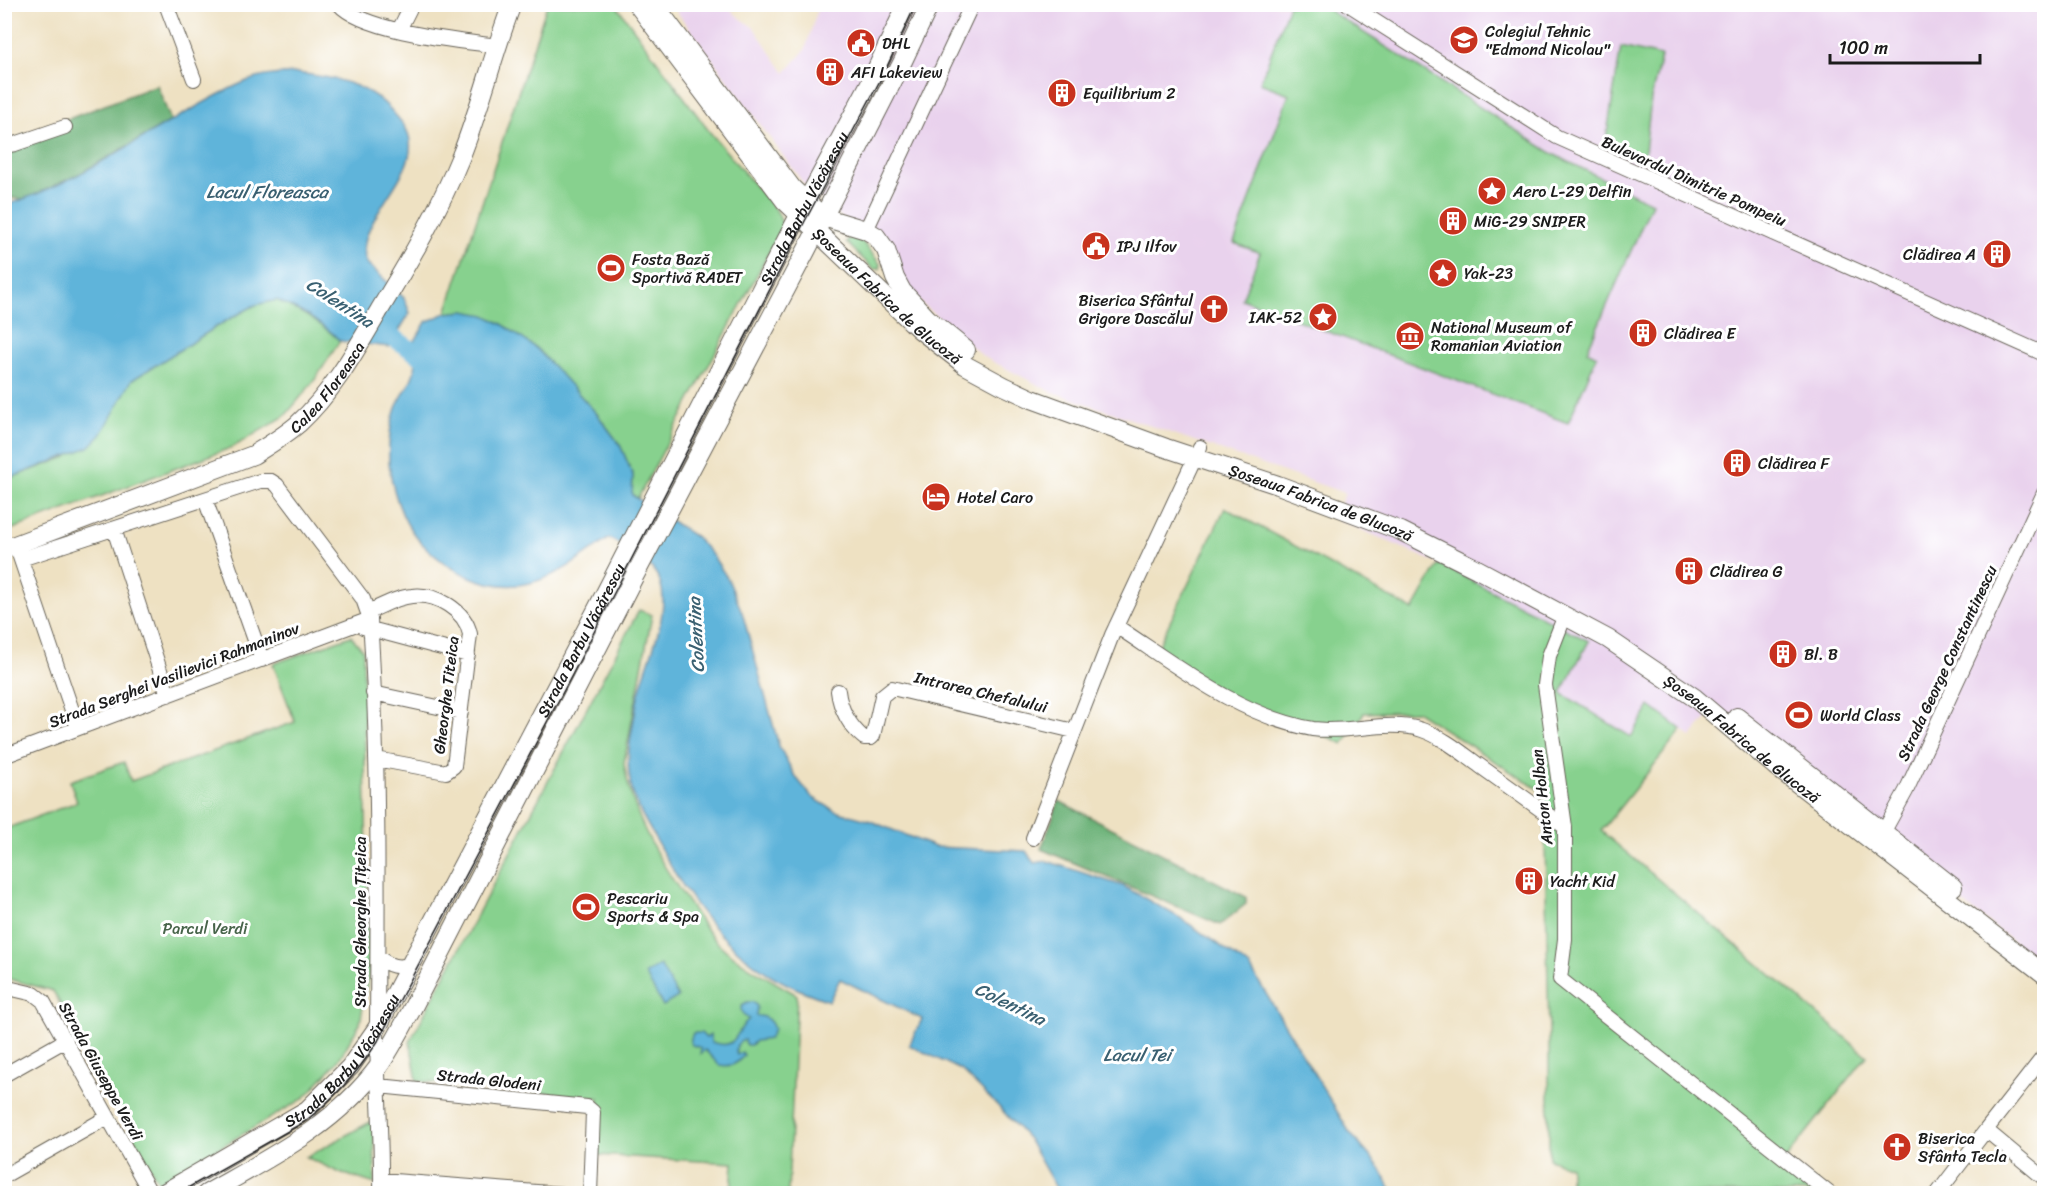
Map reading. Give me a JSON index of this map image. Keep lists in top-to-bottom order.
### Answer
{
  "streets": {
    "main road": ["Strada Barbu Văcărescu", "Șoseaua Fabrica de Glucoză", "Calea Floreasca"],
    "street": [
      "Bulevardul Dimitrie Pompeiu",
      "Strada George Constantinescu",
      "Strada Serghei Vasilievici Rahmaninov",
      "Intrarea Chefalului",
      "Gheorghe Titeica",
      "Anton Holban",
      "Strada Gheorghe Țițeica",
      "Strada Giuseppe Verdi",
      "Strada Glodeni"
    ]
  },
  "crossings": [
    ["Strada Barbu Văcărescu", "Șoseaua Fabrica de Glucoză"],
    ["Strada Barbu Văcărescu", "Strada Gheorghe Țițeica"],
    ["Șoseaua Fabrica de Glucoză", "Strada George Constantinescu"],
    ["Șoseaua Fabrica de Glucoză", "Anton Holban"],
    ["Strada Serghei Vasilievici Rahmaninov", "Gheorghe Titeica"],
    ["Strada Serghei Vasilievici Rahmaninov", "Strada Gheorghe Țițeica"],
    ["Gheorghe Titeica", "Strada Gheorghe Țițeica"],
    ["Strada Gheorghe Țițeica", "Strada Glodeni"]
  ],
  "water": ["Lacul Floreasca", "Colentina", "Lacul Tei"],
  "parks": ["Parcul Verdi"],
  "places": {
    "school or university": ["Colegiul Tehnic \"Edmond Nicolau\""],
    "public building": ["DHL", "IPJ Ilfov"],
    "building": [
      "AFI Lakeview",
      "Equilibrium 2",
      "MiG-29 SNIPER",
      "Clădirea A",
      "Clădirea E",
      "Clădirea F",
      "Clădirea G",
      "Bl. B",
      "Yacht Kid"
    ],
    "place": ["Aero L-29 Delfin", "Yak-23", "IAK-52"],
    "sports": ["Fosta Bază Sportivă RADET", "World Class", "Pescariu Sports & Spa"],
    "church": ["Biserica Sfântul Grigore Dascălul", "Biserica Sfânta Tecla"],
    "museum": ["National Museum of Romanian Aviation"],
    "hotel": ["Hotel Caro"]
  },
  "scale_bar": "100 m"
}
